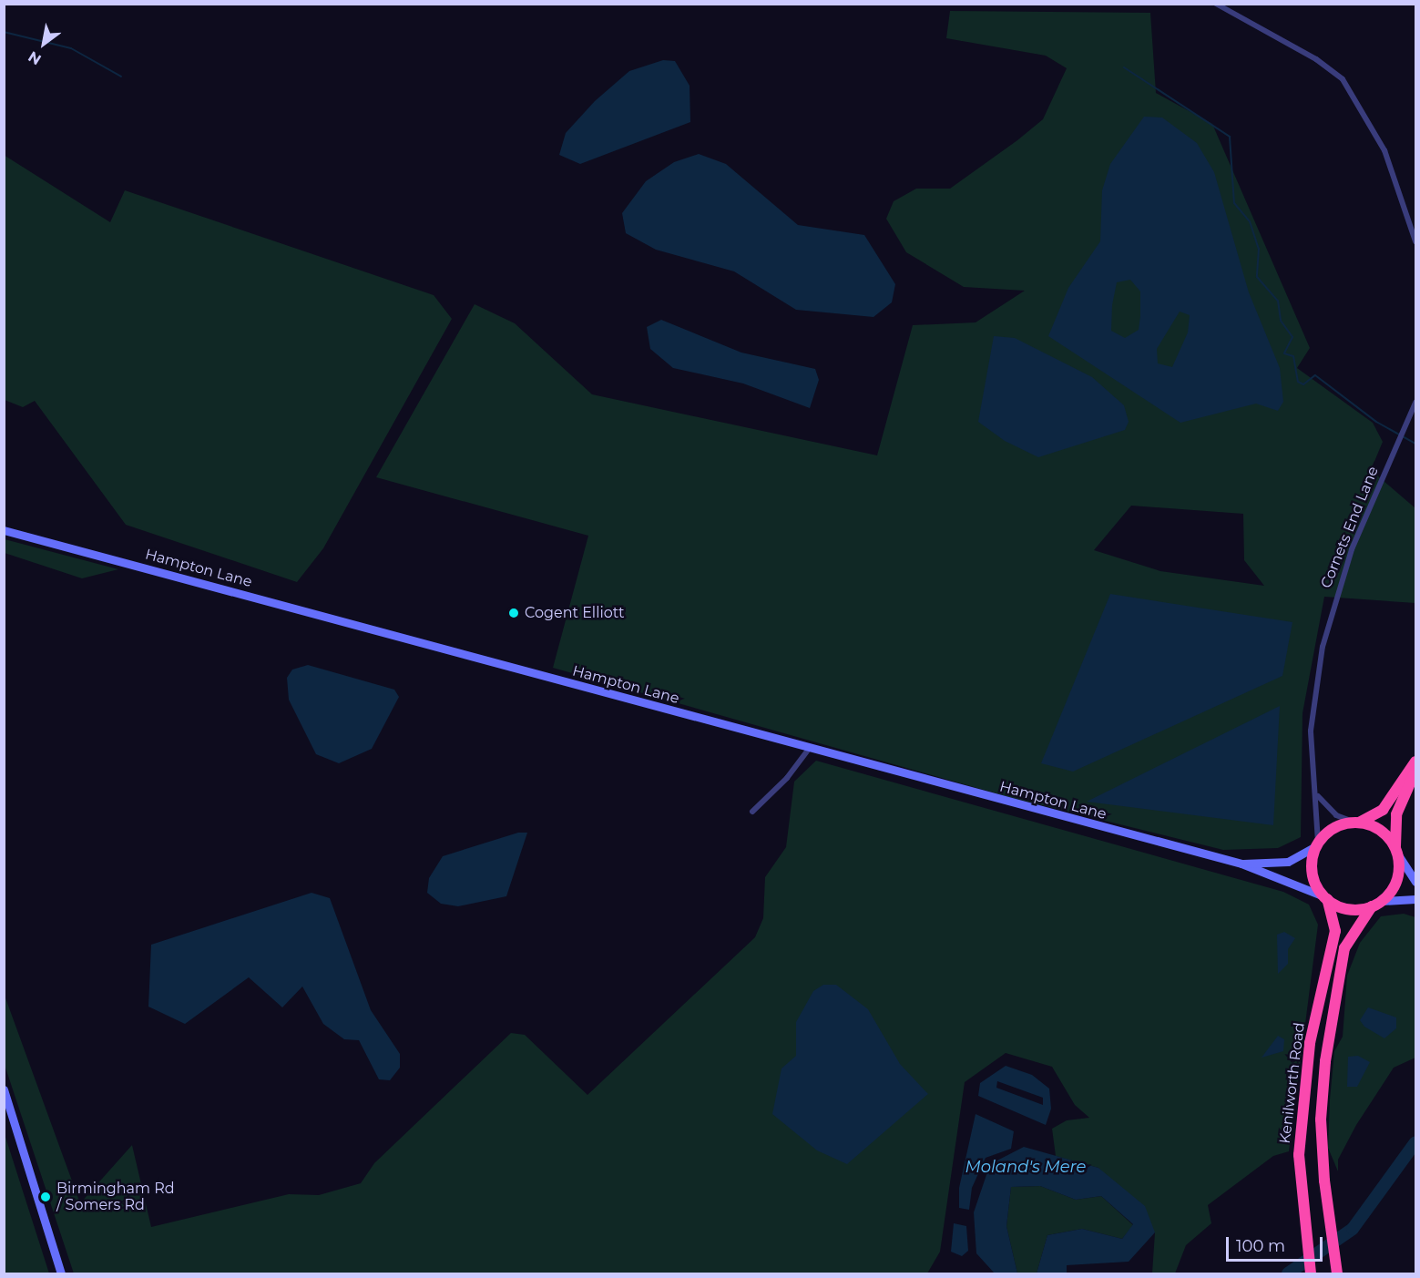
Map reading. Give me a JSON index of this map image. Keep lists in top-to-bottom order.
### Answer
{
  "streets": {
    "highway": ["Kenilworth Road"],
    "main road": ["Hampton Lane"],
    "street": ["Cornets End Lane"]
  },
  "crossings": [
    ["Cornets End Lane", "Hampton Lane"],
    ["Cornets End Lane", "Kenilworth Road"],
    ["Hampton Lane", "Kenilworth Road"]
  ],
  "water": ["Moland's Mere"],
  "places": ["Cogent Elliott", "Birmingham Rd / Somers Rd"],
  "scale_bar": "100 m",
  "north": "bottom left"
}
